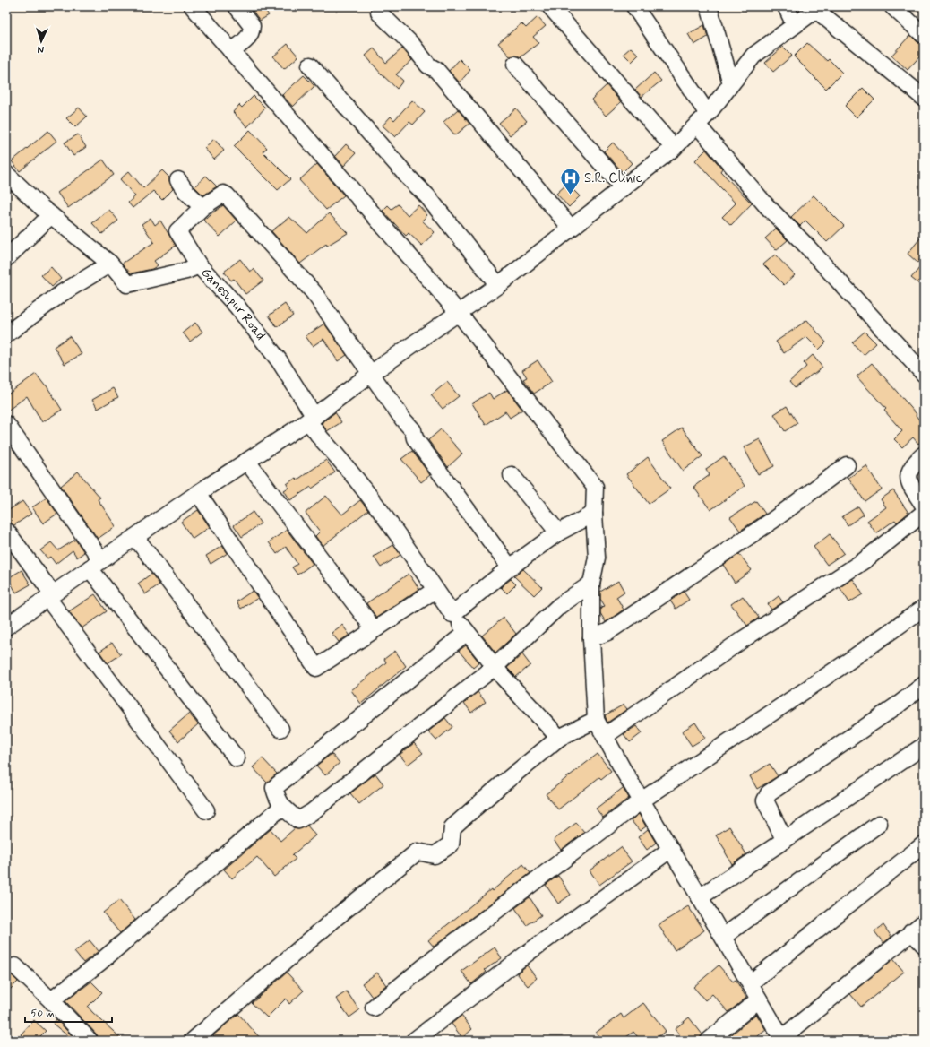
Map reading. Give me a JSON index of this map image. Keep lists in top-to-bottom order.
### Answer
{
  "streets": {
    "street": ["Ganeshpur Road"]
  },
  "places": {
    "hospital": ["S.R. Clinic"]
  },
  "scale_bar": "50 m",
  "north": "bottom"
}
